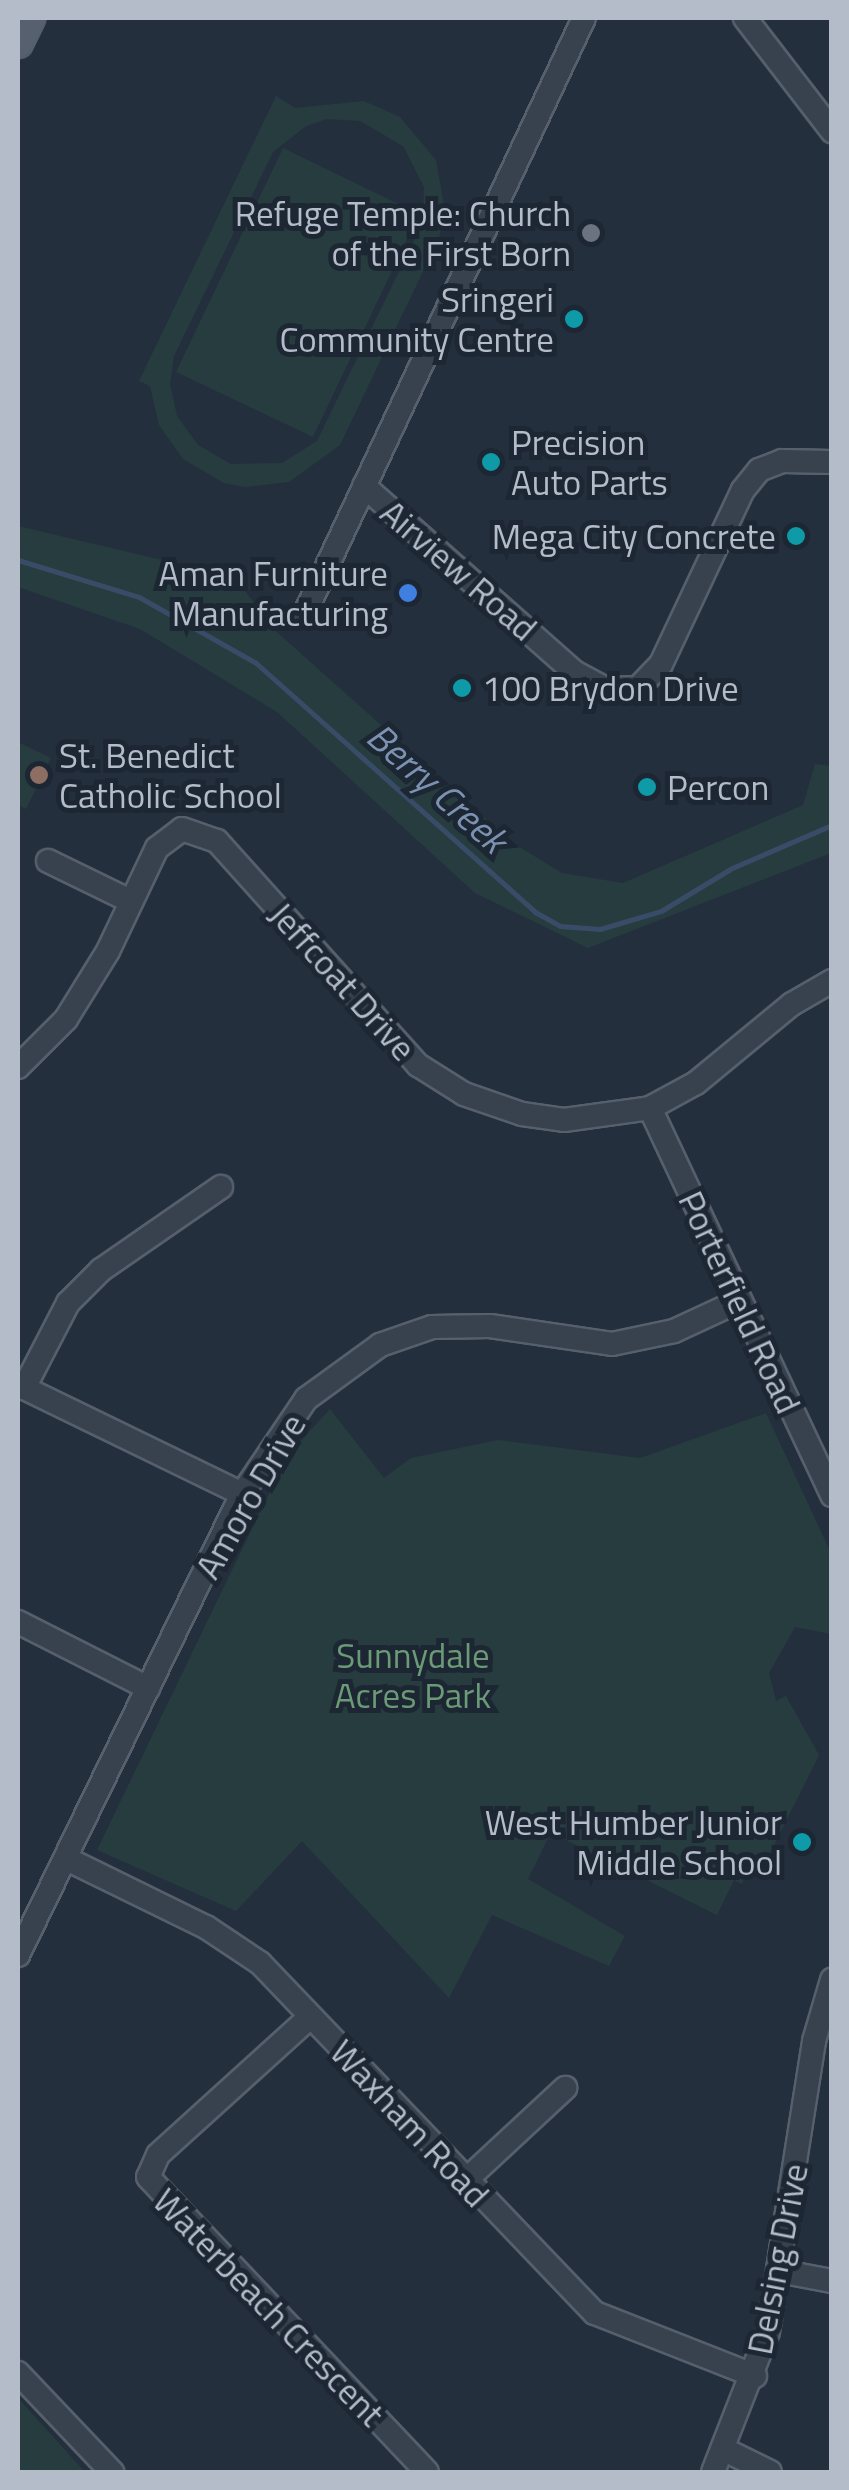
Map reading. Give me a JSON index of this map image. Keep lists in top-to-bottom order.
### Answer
{
  "streets": {
    "street": [
      "Airview Road",
      "Jeffcoat Drive",
      "Porterfield Road",
      "Amoro Drive",
      "Waxham Road",
      "Delsing Drive",
      "Waterbeach Crescent"
    ]
  },
  "crossings": [
    ["Jeffcoat Drive", "Porterfield Road"],
    ["Porterfield Road", "Amoro Drive"],
    ["Amoro Drive", "Waxham Road"],
    ["Waxham Road", "Delsing Drive"],
    ["Waxham Road", "Waterbeach Crescent"]
  ],
  "water": ["Berry Creek"],
  "parks": ["Sunnydale Acres Park"],
  "places": [
    "Refuge Temple: Church of the First Born",
    "Sringeri Community Centre",
    "Precision Auto Parts",
    "Mega City Concrete",
    "Aman Furniture Manufacturing",
    "100 Brydon Drive",
    "St. Benedict Catholic School",
    "Percon",
    "West Humber Junior Middle School"
  ]
}
